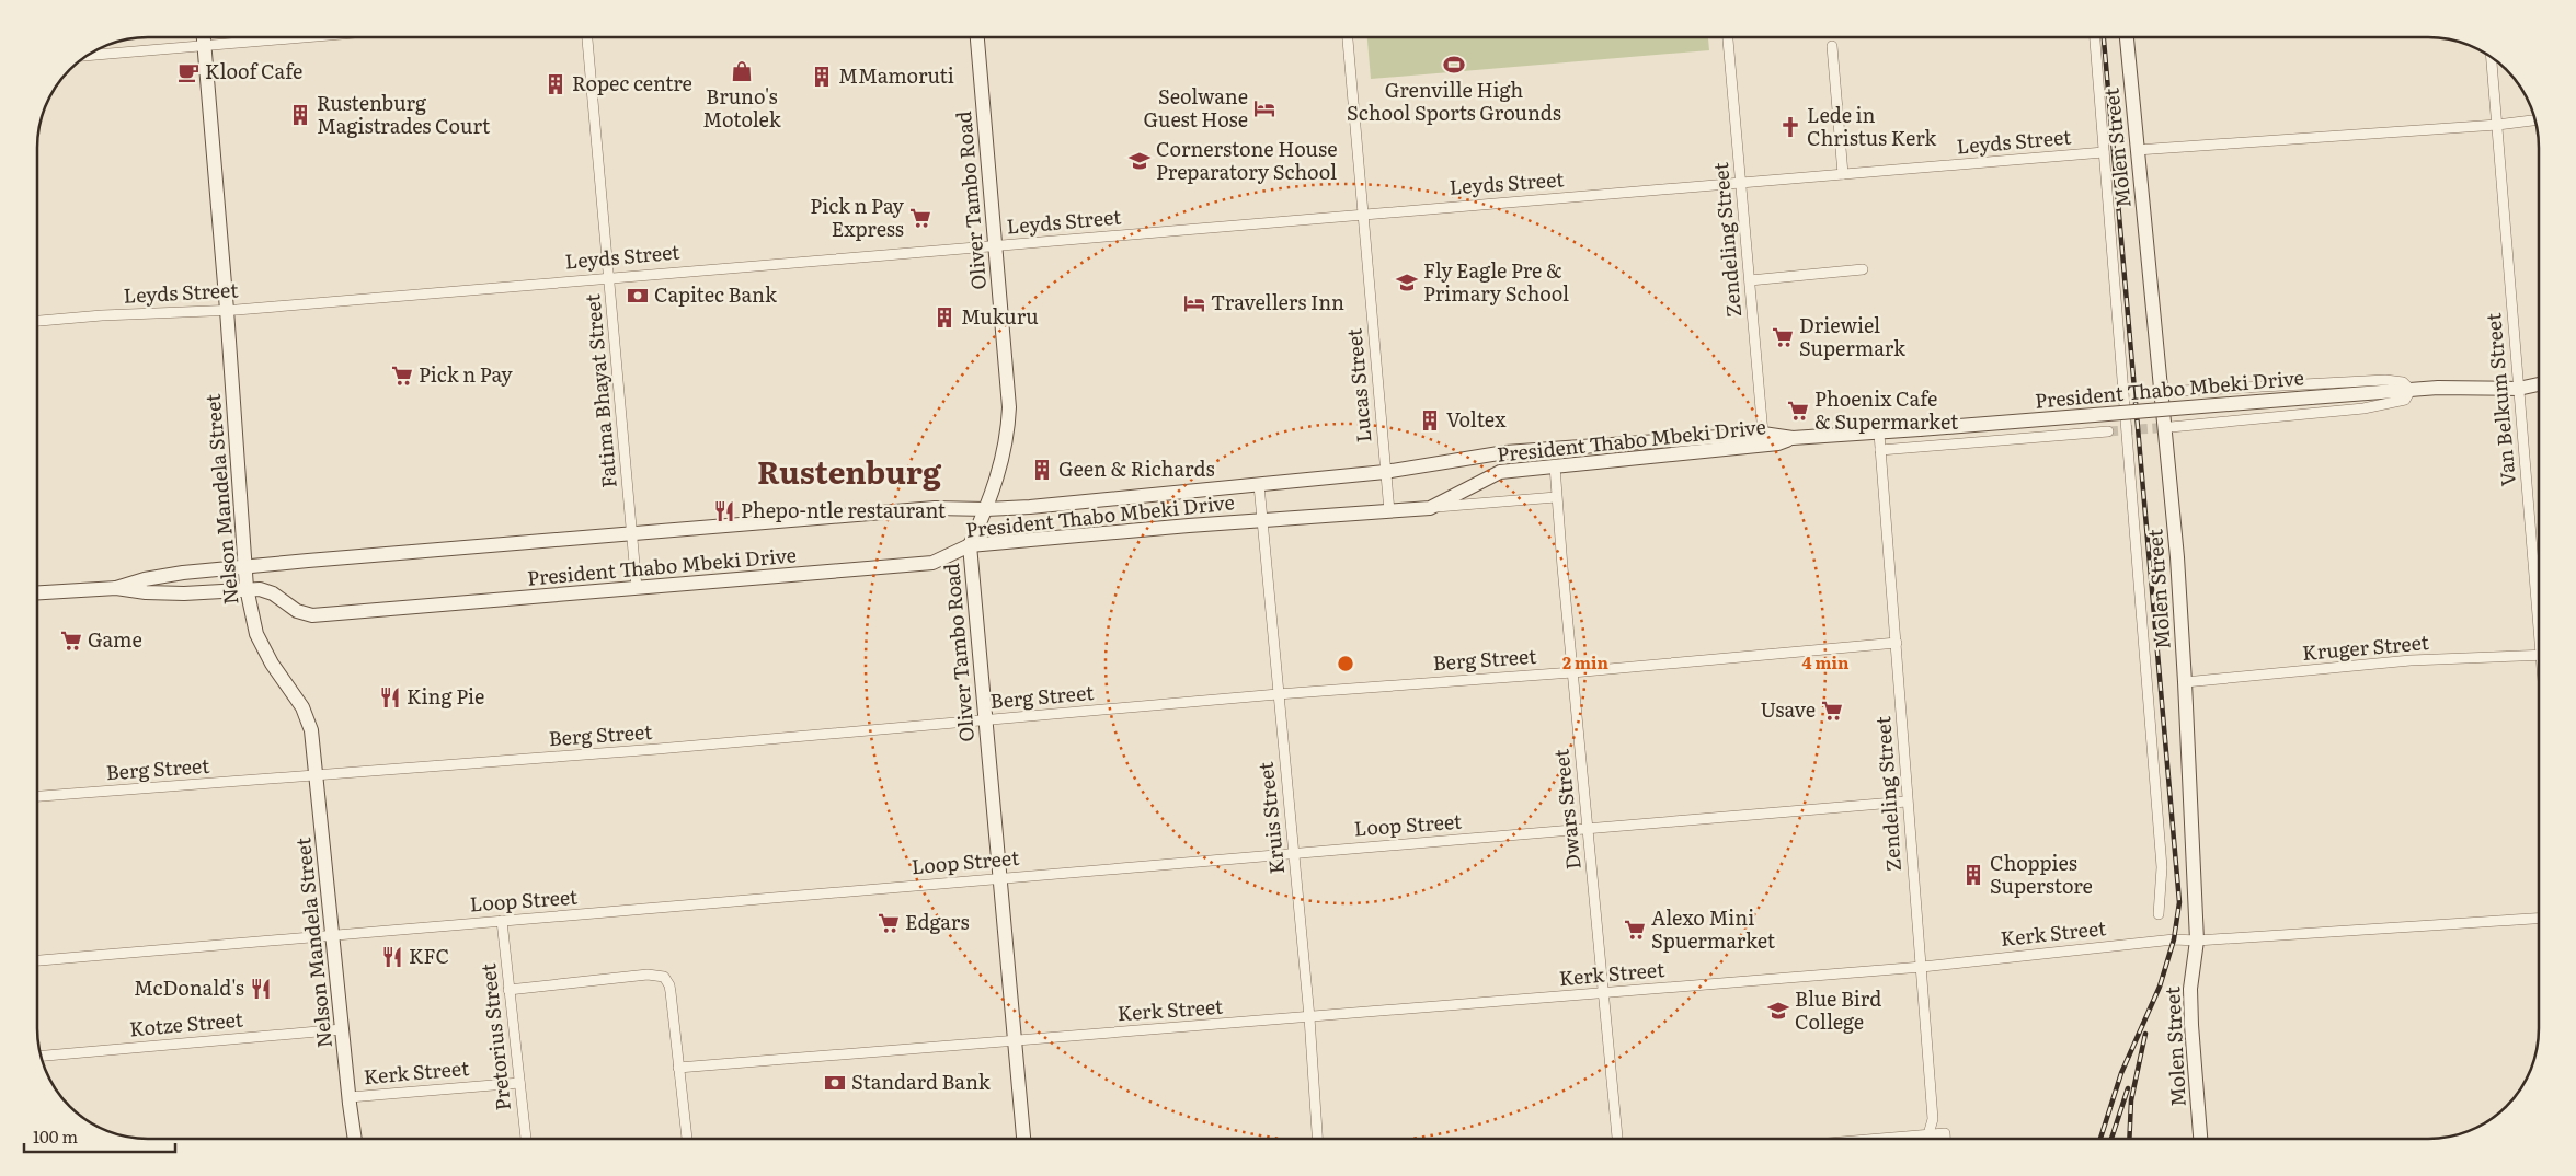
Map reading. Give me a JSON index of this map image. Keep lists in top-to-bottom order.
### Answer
{
  "streets": {
    "street": [
      "Leyds Street",
      "Molen Street",
      "Oliver Tambo Road",
      "Zendeling Street",
      "Lucas Street",
      "President Thabo Mbeki Drive",
      "Fatima Bhayat Street",
      "Van Belkum Street",
      "Nelson Mandela Street",
      "Kruger Street",
      "Berg Street",
      "Dwars Street",
      "Kruis Street",
      "Loop Street",
      "Kerk Street",
      "Kotze Street",
      "Pretorius Street"
    ]
  },
  "crossings": [
    ["Leyds Street", "Molen Street"],
    ["Leyds Street", "Oliver Tambo Road"],
    ["Leyds Street", "Zendeling Street"],
    ["Leyds Street", "Lucas Street"],
    ["Leyds Street", "Fatima Bhayat Street"],
    ["Leyds Street", "Nelson Mandela Street"],
    ["Molen Street", "Kruger Street"],
    ["Molen Street", "Kerk Street"],
    ["Oliver Tambo Road", "President Thabo Mbeki Drive"],
    ["Oliver Tambo Road", "Berg Street"],
    ["Oliver Tambo Road", "Loop Street"],
    ["Oliver Tambo Road", "Kerk Street"],
    ["Zendeling Street", "President Thabo Mbeki Drive"],
    ["Zendeling Street", "Berg Street"],
    ["Zendeling Street", "Loop Street"],
    ["Zendeling Street", "Kerk Street"],
    ["Lucas Street", "President Thabo Mbeki Drive"],
    ["President Thabo Mbeki Drive", "Fatima Bhayat Street"],
    ["President Thabo Mbeki Drive", "Van Belkum Street"],
    ["President Thabo Mbeki Drive", "Nelson Mandela Street"],
    ["President Thabo Mbeki Drive", "Dwars Street"],
    ["President Thabo Mbeki Drive", "Kruis Street"],
    ["Nelson Mandela Street", "Berg Street"],
    ["Nelson Mandela Street", "Loop Street"],
    ["Nelson Mandela Street", "Kerk Street"],
    ["Nelson Mandela Street", "Kotze Street"],
    ["Berg Street", "Dwars Street"],
    ["Berg Street", "Kruis Street"],
    ["Dwars Street", "Loop Street"],
    ["Dwars Street", "Kerk Street"],
    ["Kruis Street", "Loop Street"],
    ["Kruis Street", "Kerk Street"],
    ["Loop Street", "Pretorius Street"],
    ["Kerk Street", "Pretorius Street"]
  ],
  "districts": ["Rustenburg"],
  "places": {
    "sports": ["Grenville High School Sports Grounds"],
    "shop": ["Bruno's Motolek"],
    "cafe": ["Kloof Cafe"],
    "building": [
      "MMamoruti",
      "Ropec centre",
      "Rustenburg Magistrades Court",
      "Mukuru",
      "Voltex",
      "Geen & Richards",
      "Choppies Superstore"
    ],
    "hotel": ["Seolwane Guest Hose", "Travellers Inn"],
    "church": ["Lede in Christus Kerk"],
    "school or university": ["Cornerstone House Preparatory School", "Fly Eagle Pre & Primary School", "Blue Bird College"],
    "supermarket": [
      "Pick n Pay Express",
      "Driewiel Supermark",
      "Pick n Pay",
      "Phoenix Cafe & Supermarket",
      "Game",
      "Usave",
      "Edgars",
      "Alexo Mini Spuermarket"
    ],
    "bank": ["Capitec Bank", "Standard Bank"],
    "restaurant": [
      "Phepo-ntle restaurant",
      "King Pie",
      "KFC",
      "McDonald's"
    ]
  },
  "scale_bar": "100 m",
  "rings": ["2 min", "4 min"]
}
